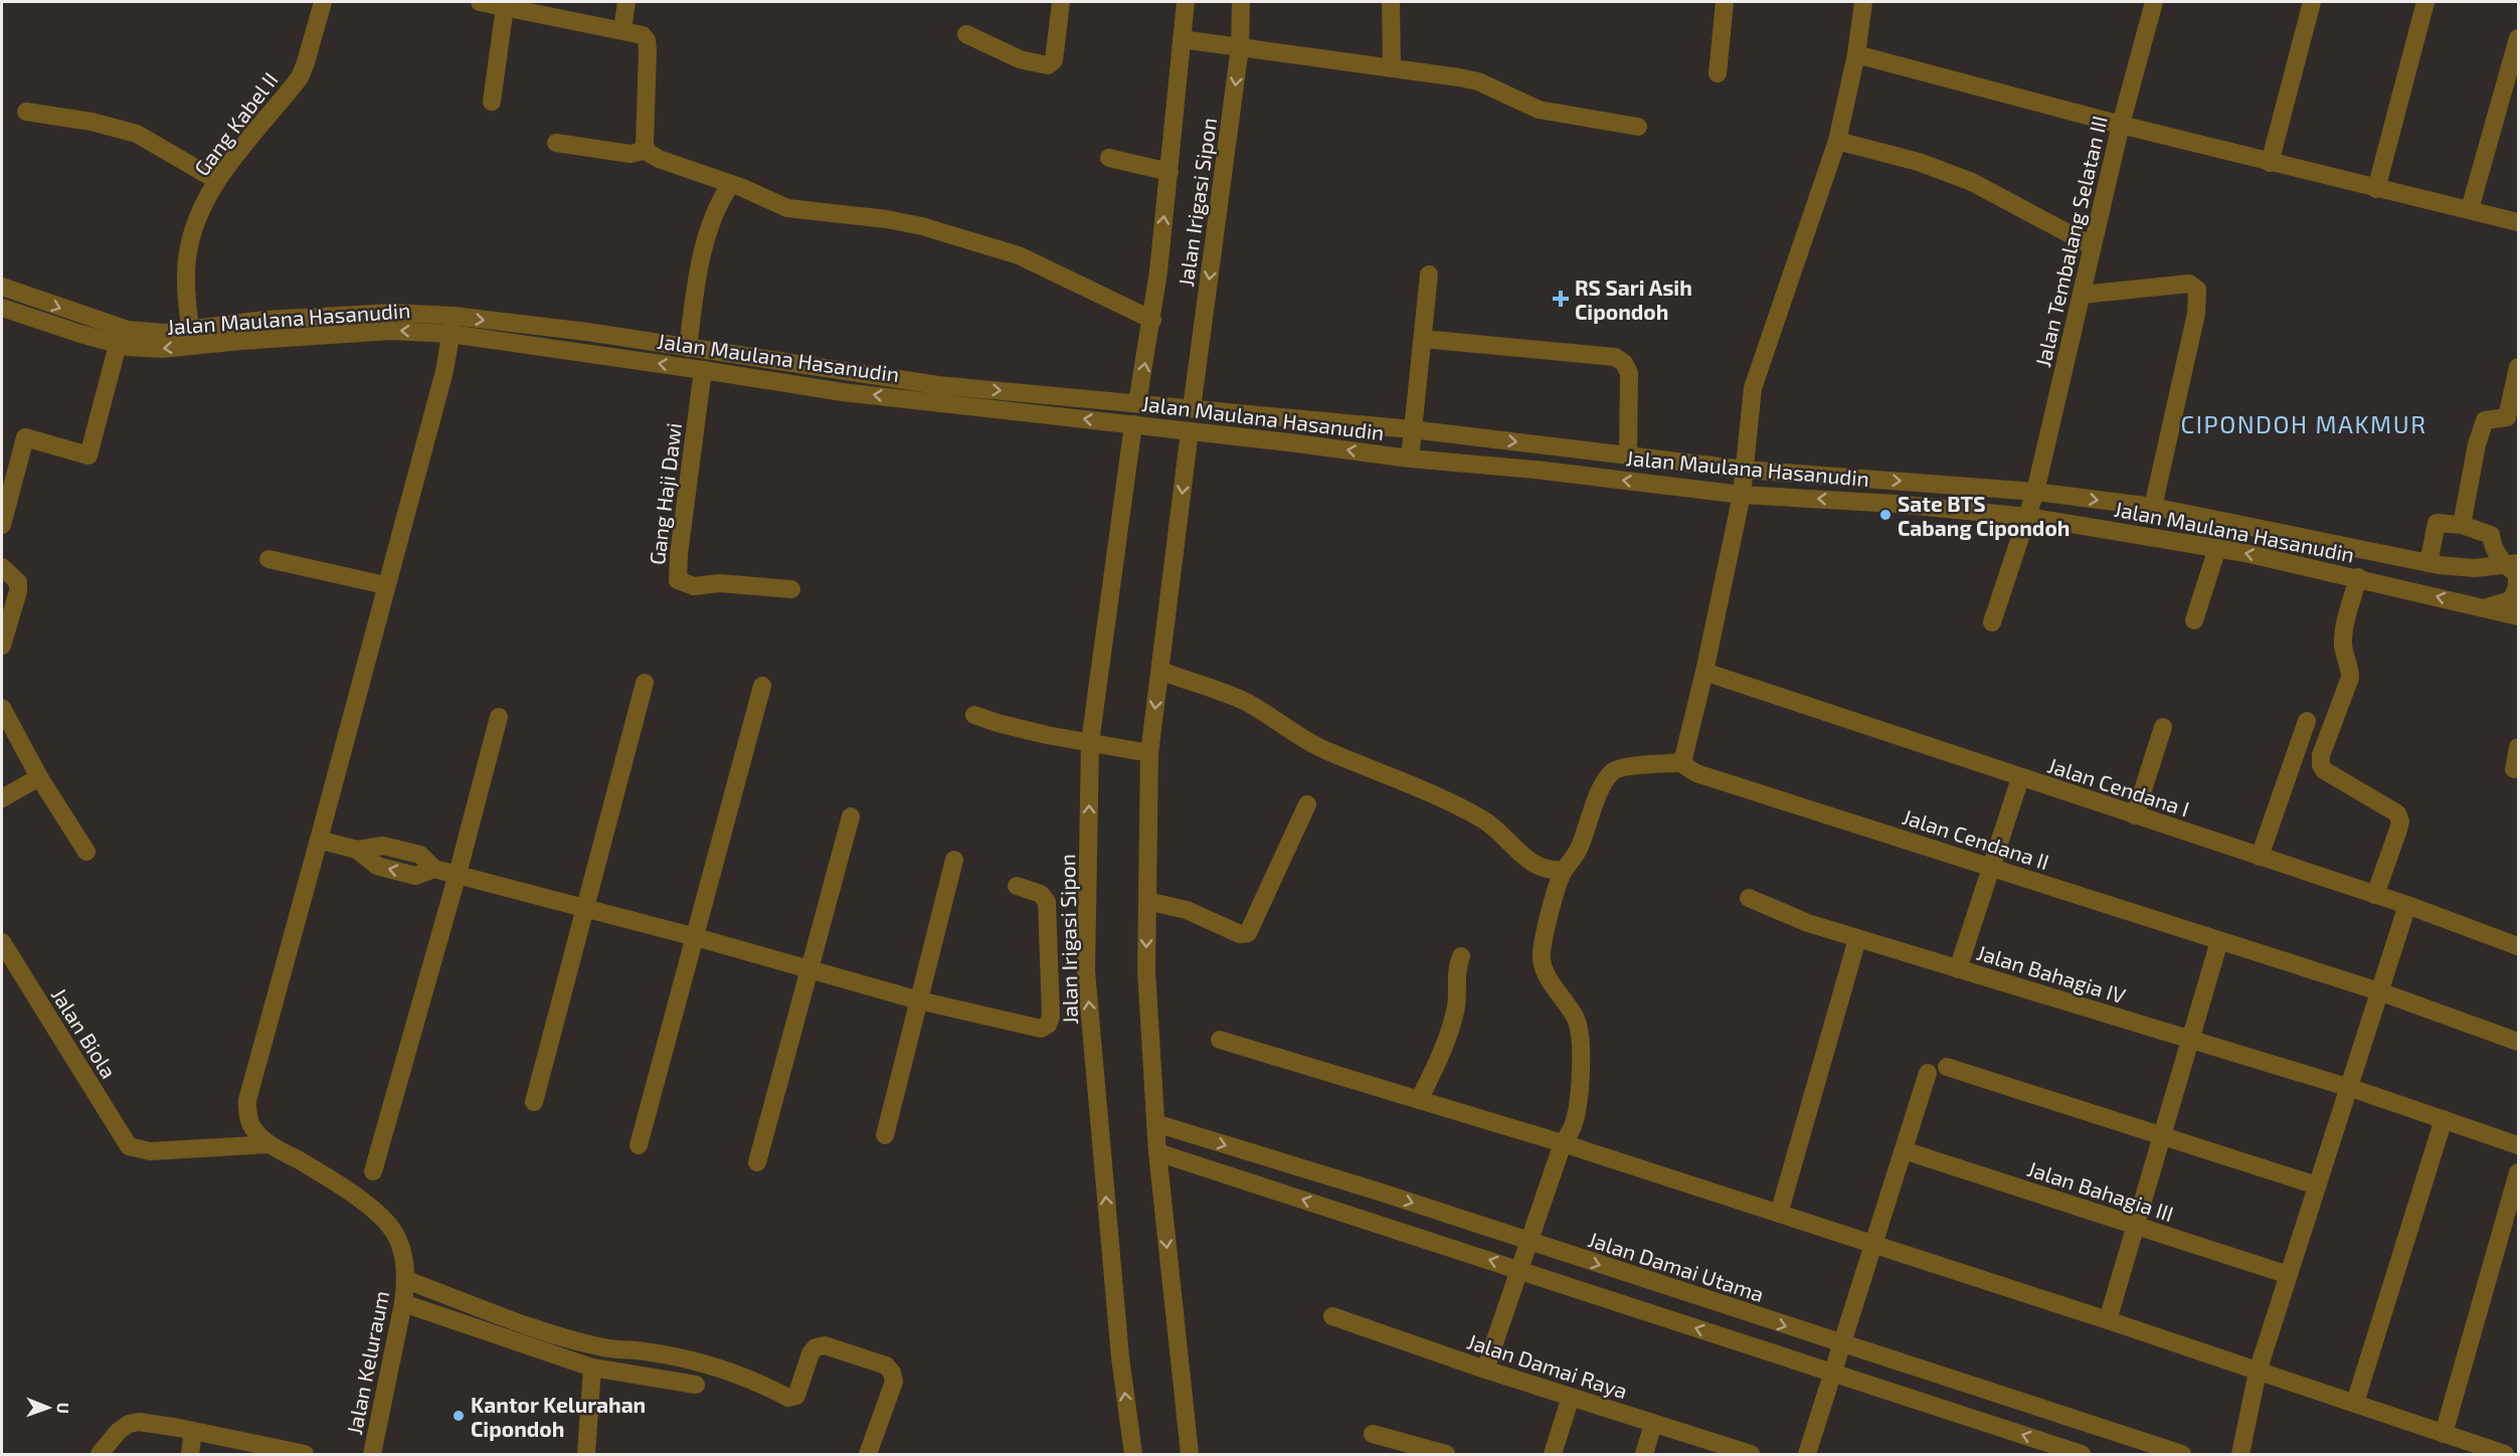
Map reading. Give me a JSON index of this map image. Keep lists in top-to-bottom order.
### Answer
{
  "streets": {
    "street": [
      "Gang Kabel II",
      "Jalan Irigasi Sipon",
      "Jalan Tembalang Selatan III",
      "Jalan Maulana Hasanudin",
      "Gang Haji Dawi",
      "Jalan Cendana I",
      "Jalan Cendana II",
      "Jalan Bahagia IV",
      "Jalan Biola",
      "Jalan Bahagia III",
      "Jalan Damai Utama",
      "Jalan Keluraum",
      "Jalan Damai Raya"
    ]
  },
  "crossings": [
    ["Gang Kabel II", "Jalan Maulana Hasanudin"],
    ["Jalan Irigasi Sipon", "Jalan Maulana Hasanudin"],
    ["Jalan Tembalang Selatan III", "Jalan Maulana Hasanudin"],
    ["Jalan Maulana Hasanudin", "Gang Haji Dawi"],
    ["Jalan Biola", "Jalan Keluraum"]
  ],
  "districts": ["CIPONDOH MAKMUR"],
  "places": {
    "health": ["RS Sari Asih Cipondoh"],
    "other": ["Sate BTS Cabang Cipondoh", "Kantor Kelurahan Cipondoh"]
  },
  "north": "right"
}
